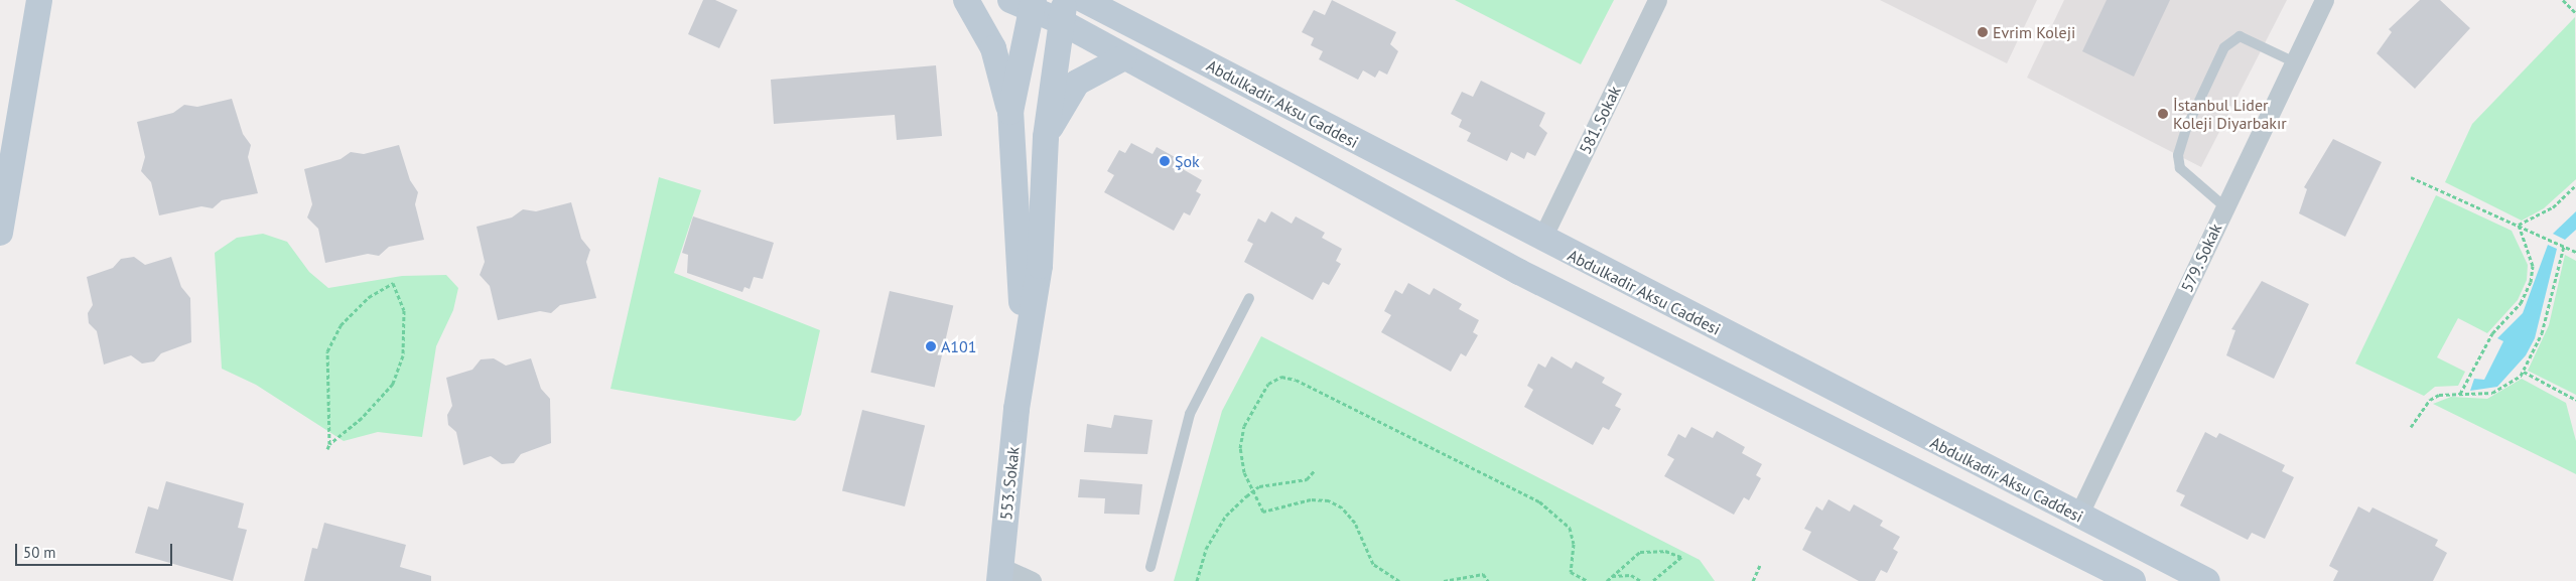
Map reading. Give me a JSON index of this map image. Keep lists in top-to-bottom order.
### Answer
{
  "streets": {
    "main road": ["Abdulkadir Aksu Caddesi", "553. Sokak"],
    "street": ["581. Sokak", "579. Sokak"]
  },
  "crossings": [
    ["Abdulkadir Aksu Caddesi", "581. Sokak"],
    ["Abdulkadir Aksu Caddesi", "579. Sokak"]
  ],
  "places": [
    "Evrim Koleji",
    "İstanbul Lider Koleji Diyarbakır",
    "Şok",
    "A101"
  ],
  "scale_bar": "50 m"
}
